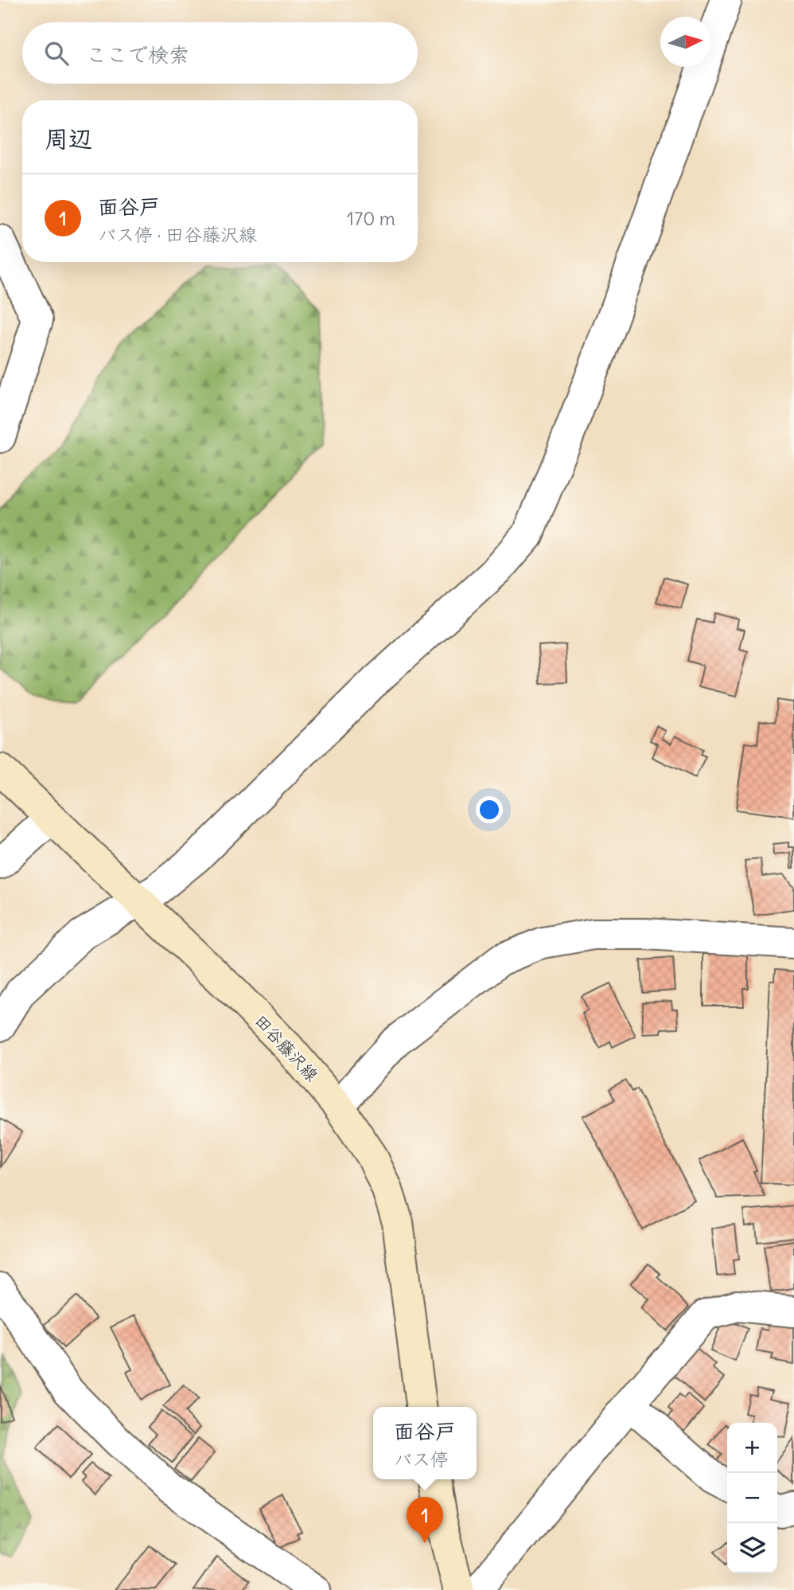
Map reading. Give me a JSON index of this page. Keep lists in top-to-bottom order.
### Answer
{
  "streets": {
    "main road": ["田谷藤沢線"]
  },
  "north": "right",
  "page": {
    "search": "ここで検索",
    "heading": "周辺",
    "list": [
      {
        "mark": "1",
        "name": "面谷戸",
        "note": "バス停 · 田谷藤沢線",
        "value": "170 m"
      }
    ],
    "popup": ["面谷戸", "バス停"],
    "map_buttons": ["+", "−"],
    "pins": "1"
  }
}
